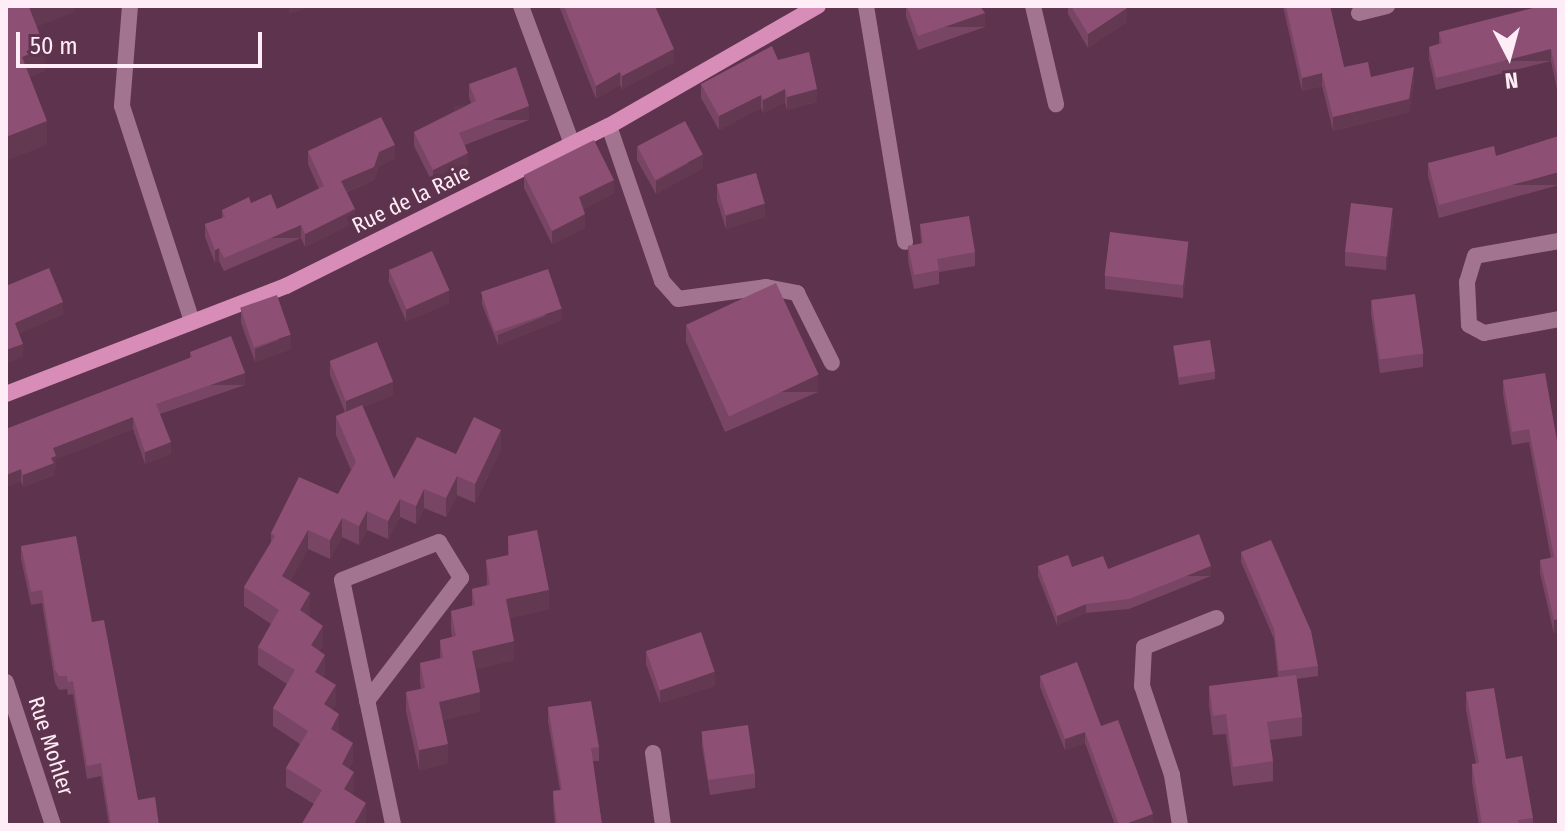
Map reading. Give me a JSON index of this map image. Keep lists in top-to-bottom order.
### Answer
{
  "streets": {
    "street": ["Rue de la Raie", "Rue Mohler"]
  },
  "scale_bar": "50 m",
  "north": "bottom"
}
